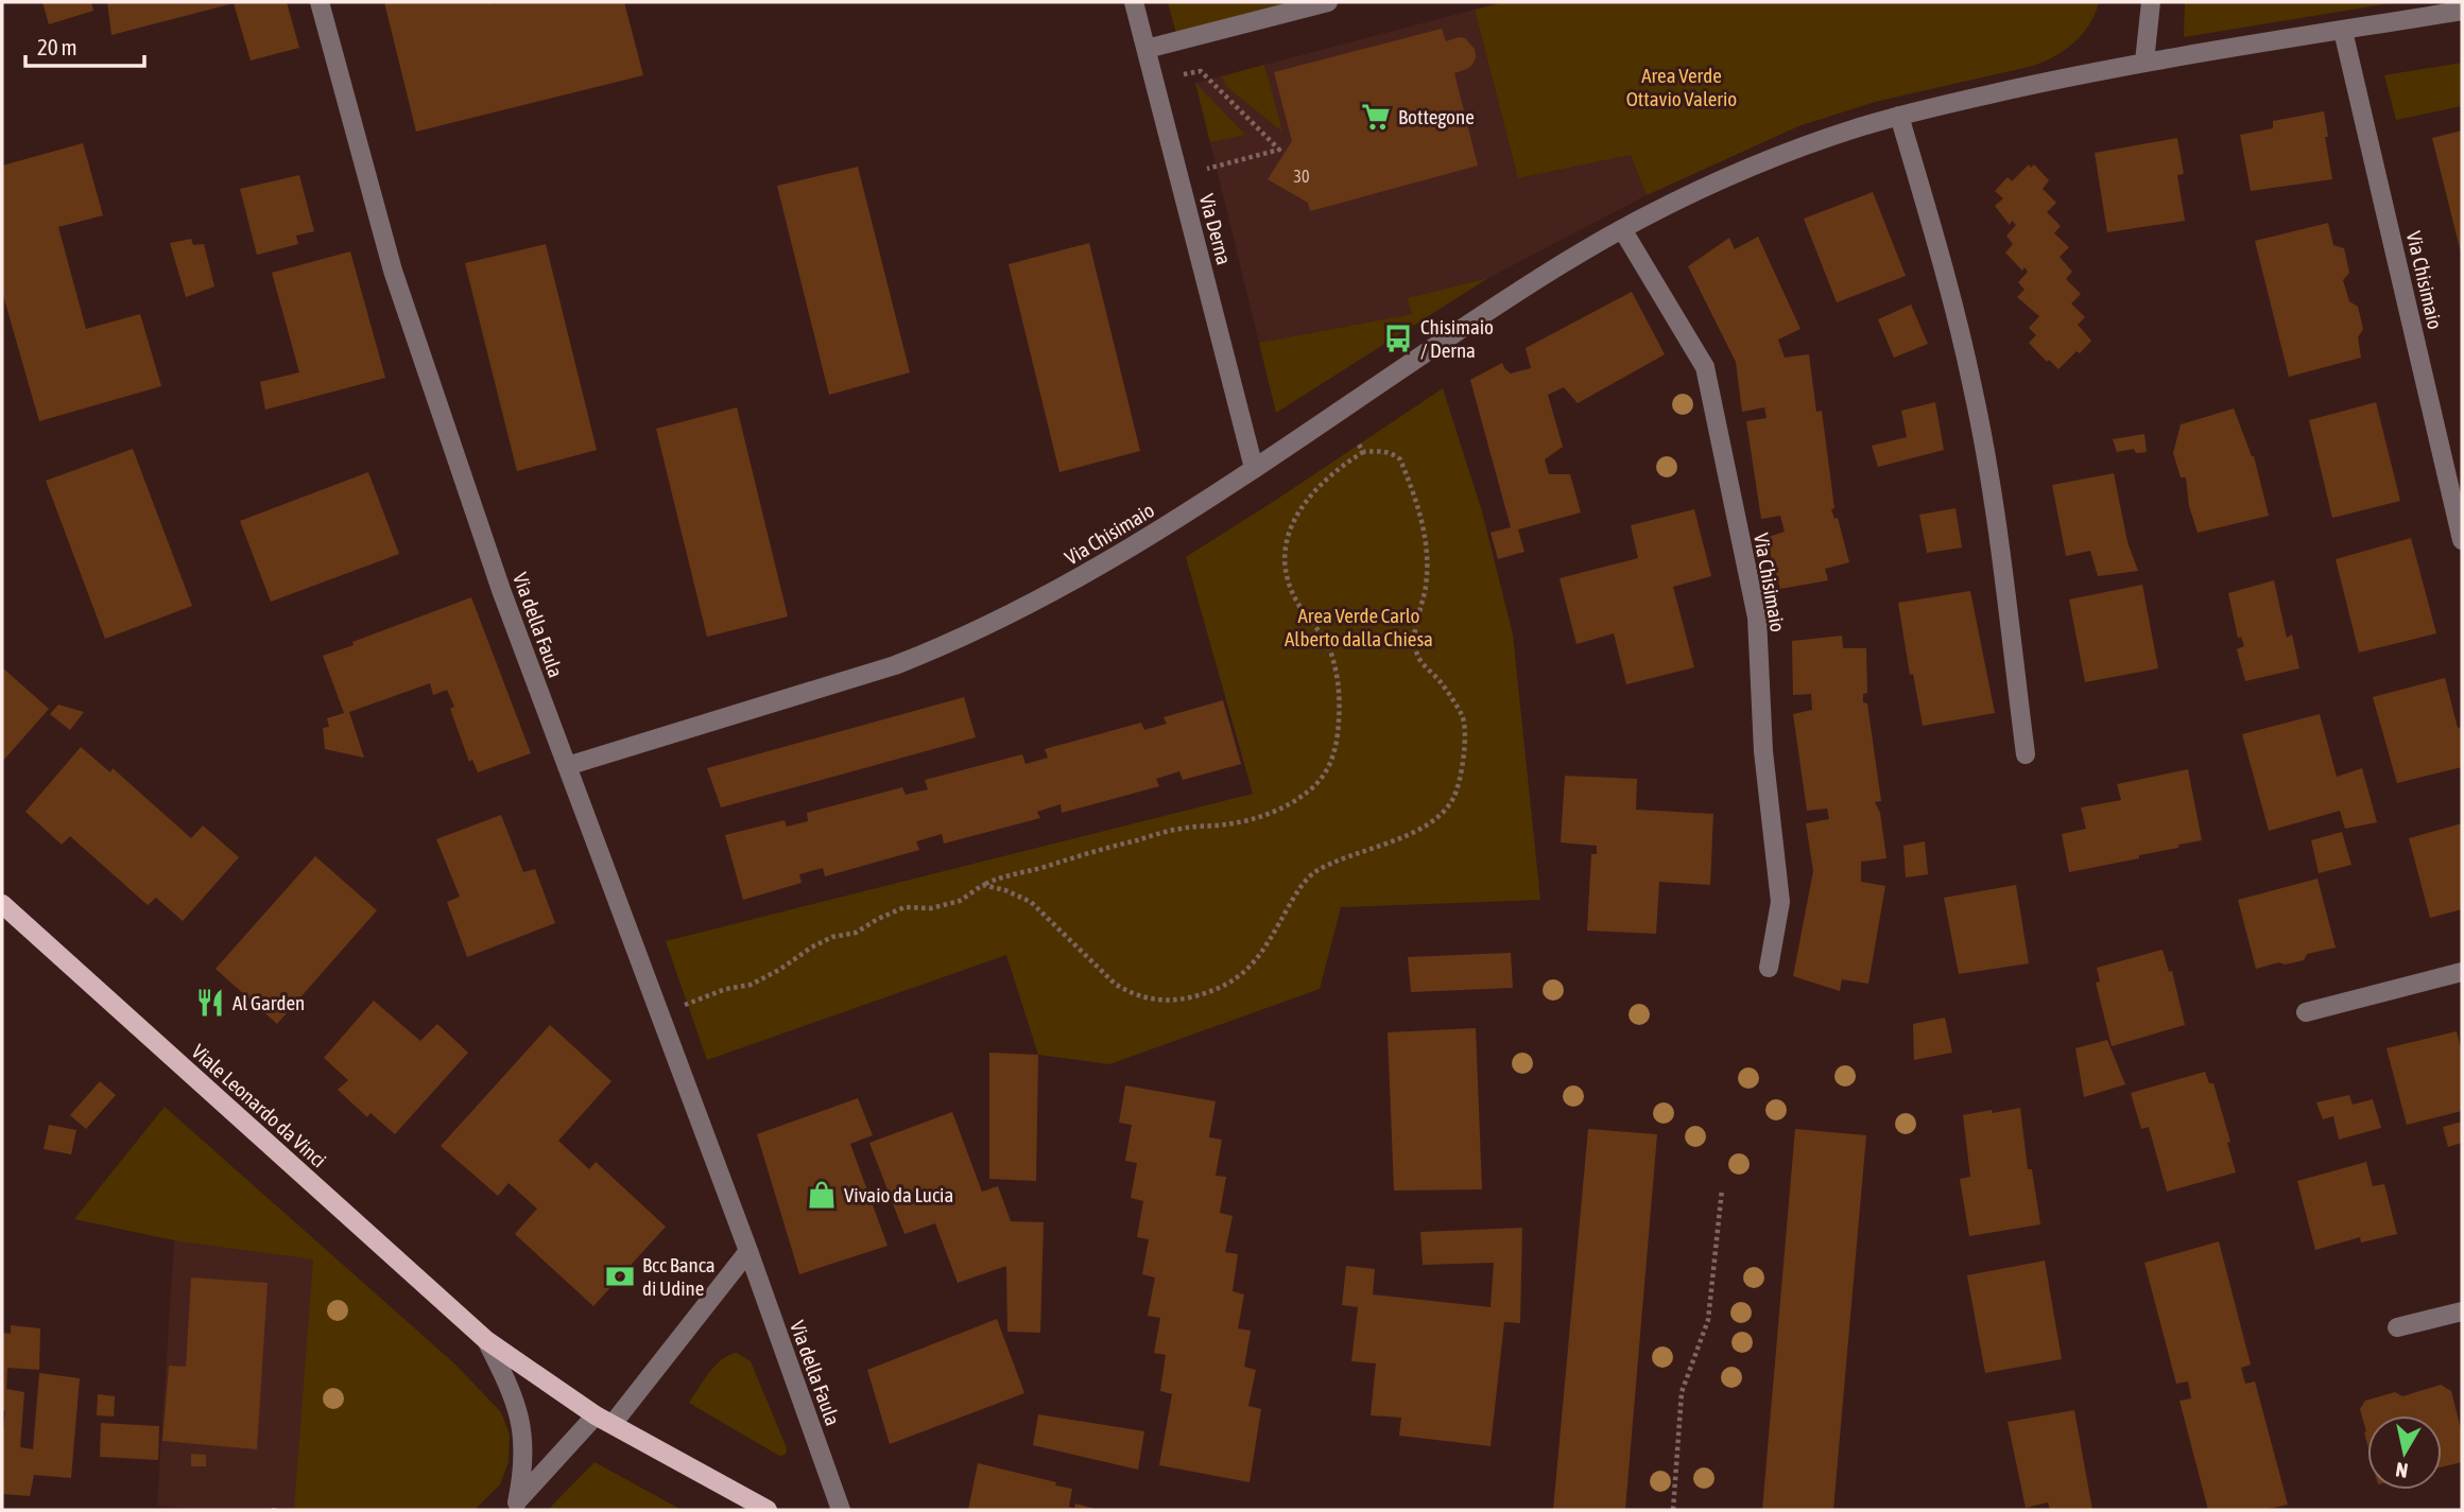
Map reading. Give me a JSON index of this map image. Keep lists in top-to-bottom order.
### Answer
{
  "streets": {
    "main road": ["Viale Leonardo da Vinci"],
    "street": ["Via Derna", "Via Chisimaio", "Via della Faula"]
  },
  "crossings": [
    ["Via Derna", "Via Chisimaio"],
    ["Via Chisimaio", "Via della Faula"]
  ],
  "parks": ["Area Verde Ottavio Valerio", "Area Verde Carlo Alberto dalla Chiesa"],
  "places": {
    "supermarket": ["Bottegone"],
    "bus stop": ["Chisimaio / Derna"],
    "restaurant": ["Al Garden"],
    "shop": ["Vivaio da Lucia"],
    "bank": ["Bcc Banca di Udine"]
  },
  "house_numbers": ["30"],
  "scale_bar": "20 m",
  "north": "bottom"
}
